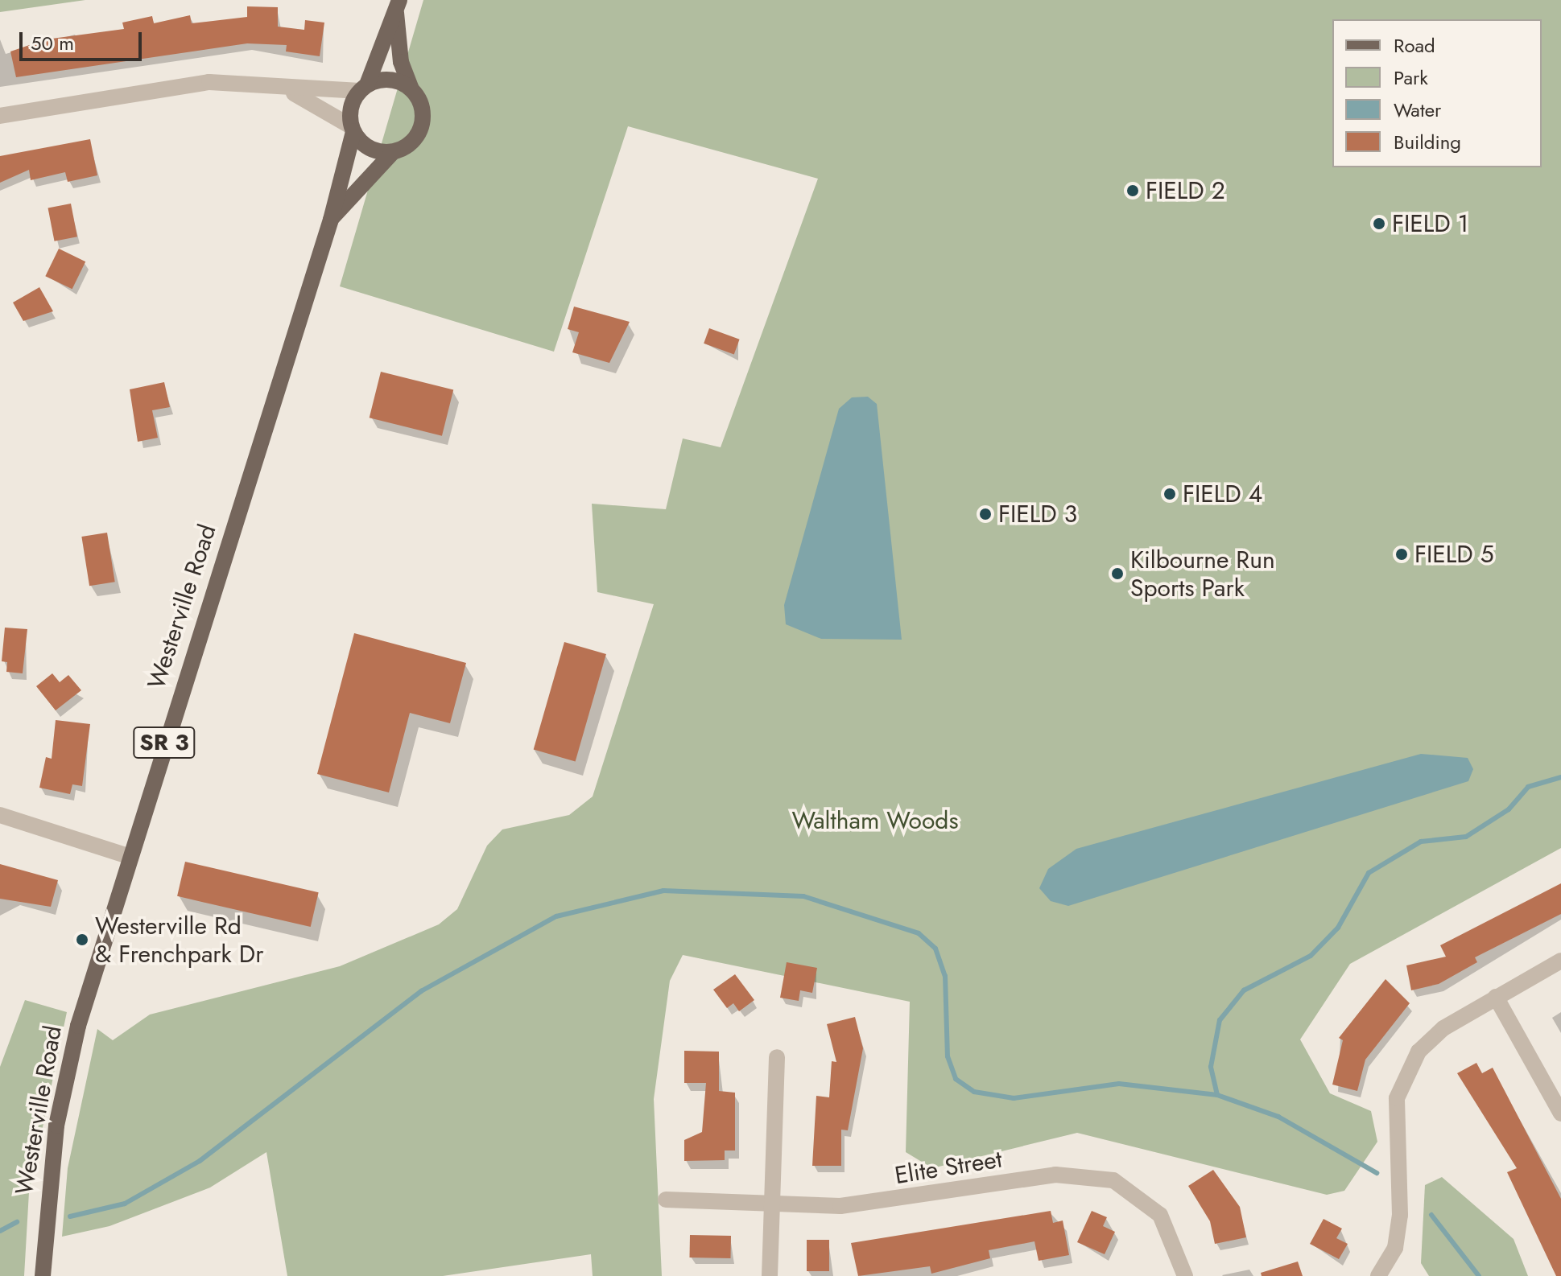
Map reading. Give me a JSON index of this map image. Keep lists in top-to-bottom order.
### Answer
{
  "streets": {
    "main road": ["Westerville Road", "SR 3"],
    "street": ["Elite Street"]
  },
  "parks": ["Waltham Woods"],
  "places": [
    "FIELD 2",
    "FIELD 1",
    "FIELD 4",
    "FIELD 3",
    "FIELD 5",
    "Kilbourne Run Sports Park",
    "Westerville Rd & Frenchpark Dr"
  ],
  "legend": [
    "Road",
    "Park",
    "Water",
    "Building"
  ],
  "scale_bar": "50 m"
}
